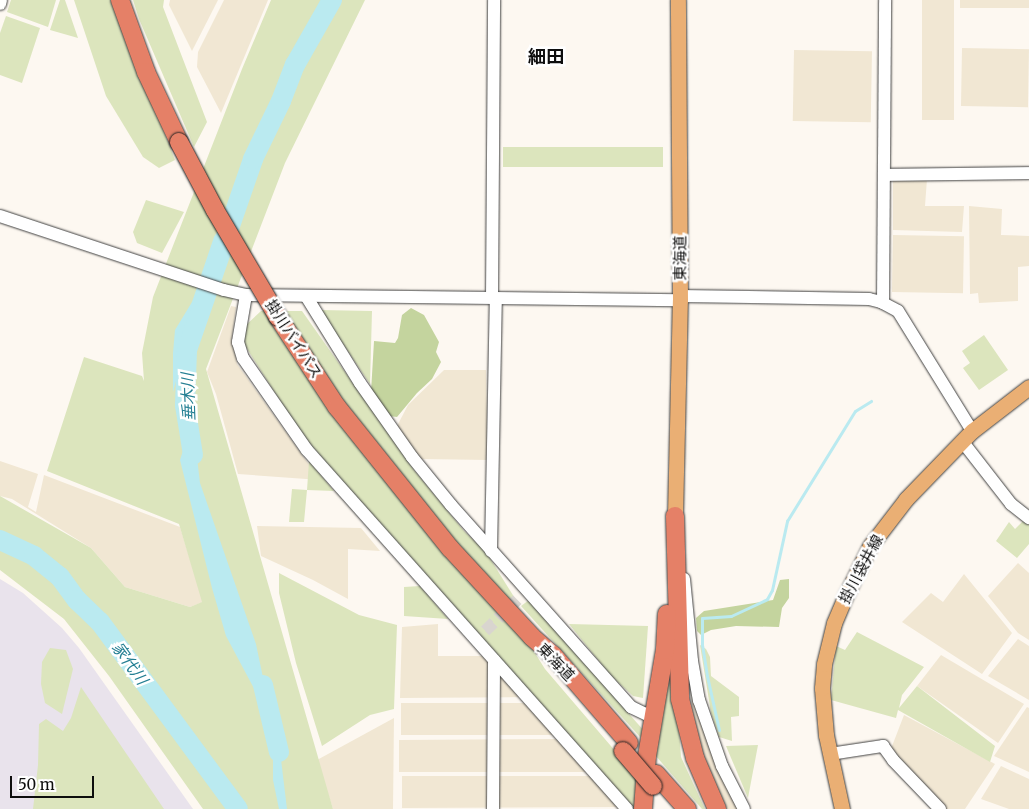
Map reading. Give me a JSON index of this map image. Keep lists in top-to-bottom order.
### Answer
{
  "streets": {
    "highway": ["東海道", "掛川バイパス"],
    "main road": ["掛川袋井線"]
  },
  "crossings": [
    ["東海道", "掛川バイパス"]
  ],
  "districts": ["細田"],
  "water": ["垂木川", "家代川"],
  "scale_bar": "50 m"
}
